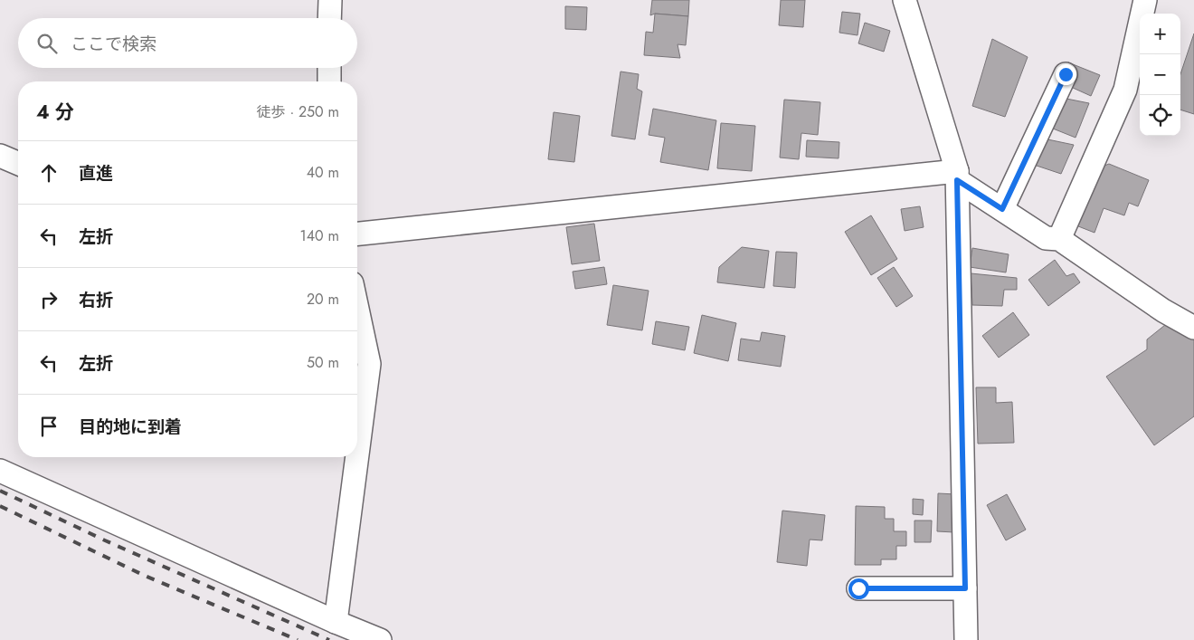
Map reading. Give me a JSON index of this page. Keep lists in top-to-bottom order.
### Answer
{
  "page": {
    "map_buttons": ["+", "−"],
    "search": "ここで検索",
    "heading": ["4 分", "徒歩 · 250 m"],
    "list": [
      ["直進", "40 m"],
      ["左折", "140 m"],
      ["右折", "20 m"],
      ["左折", "50 m"],
      "目的地に到着"
    ]
  }
}
